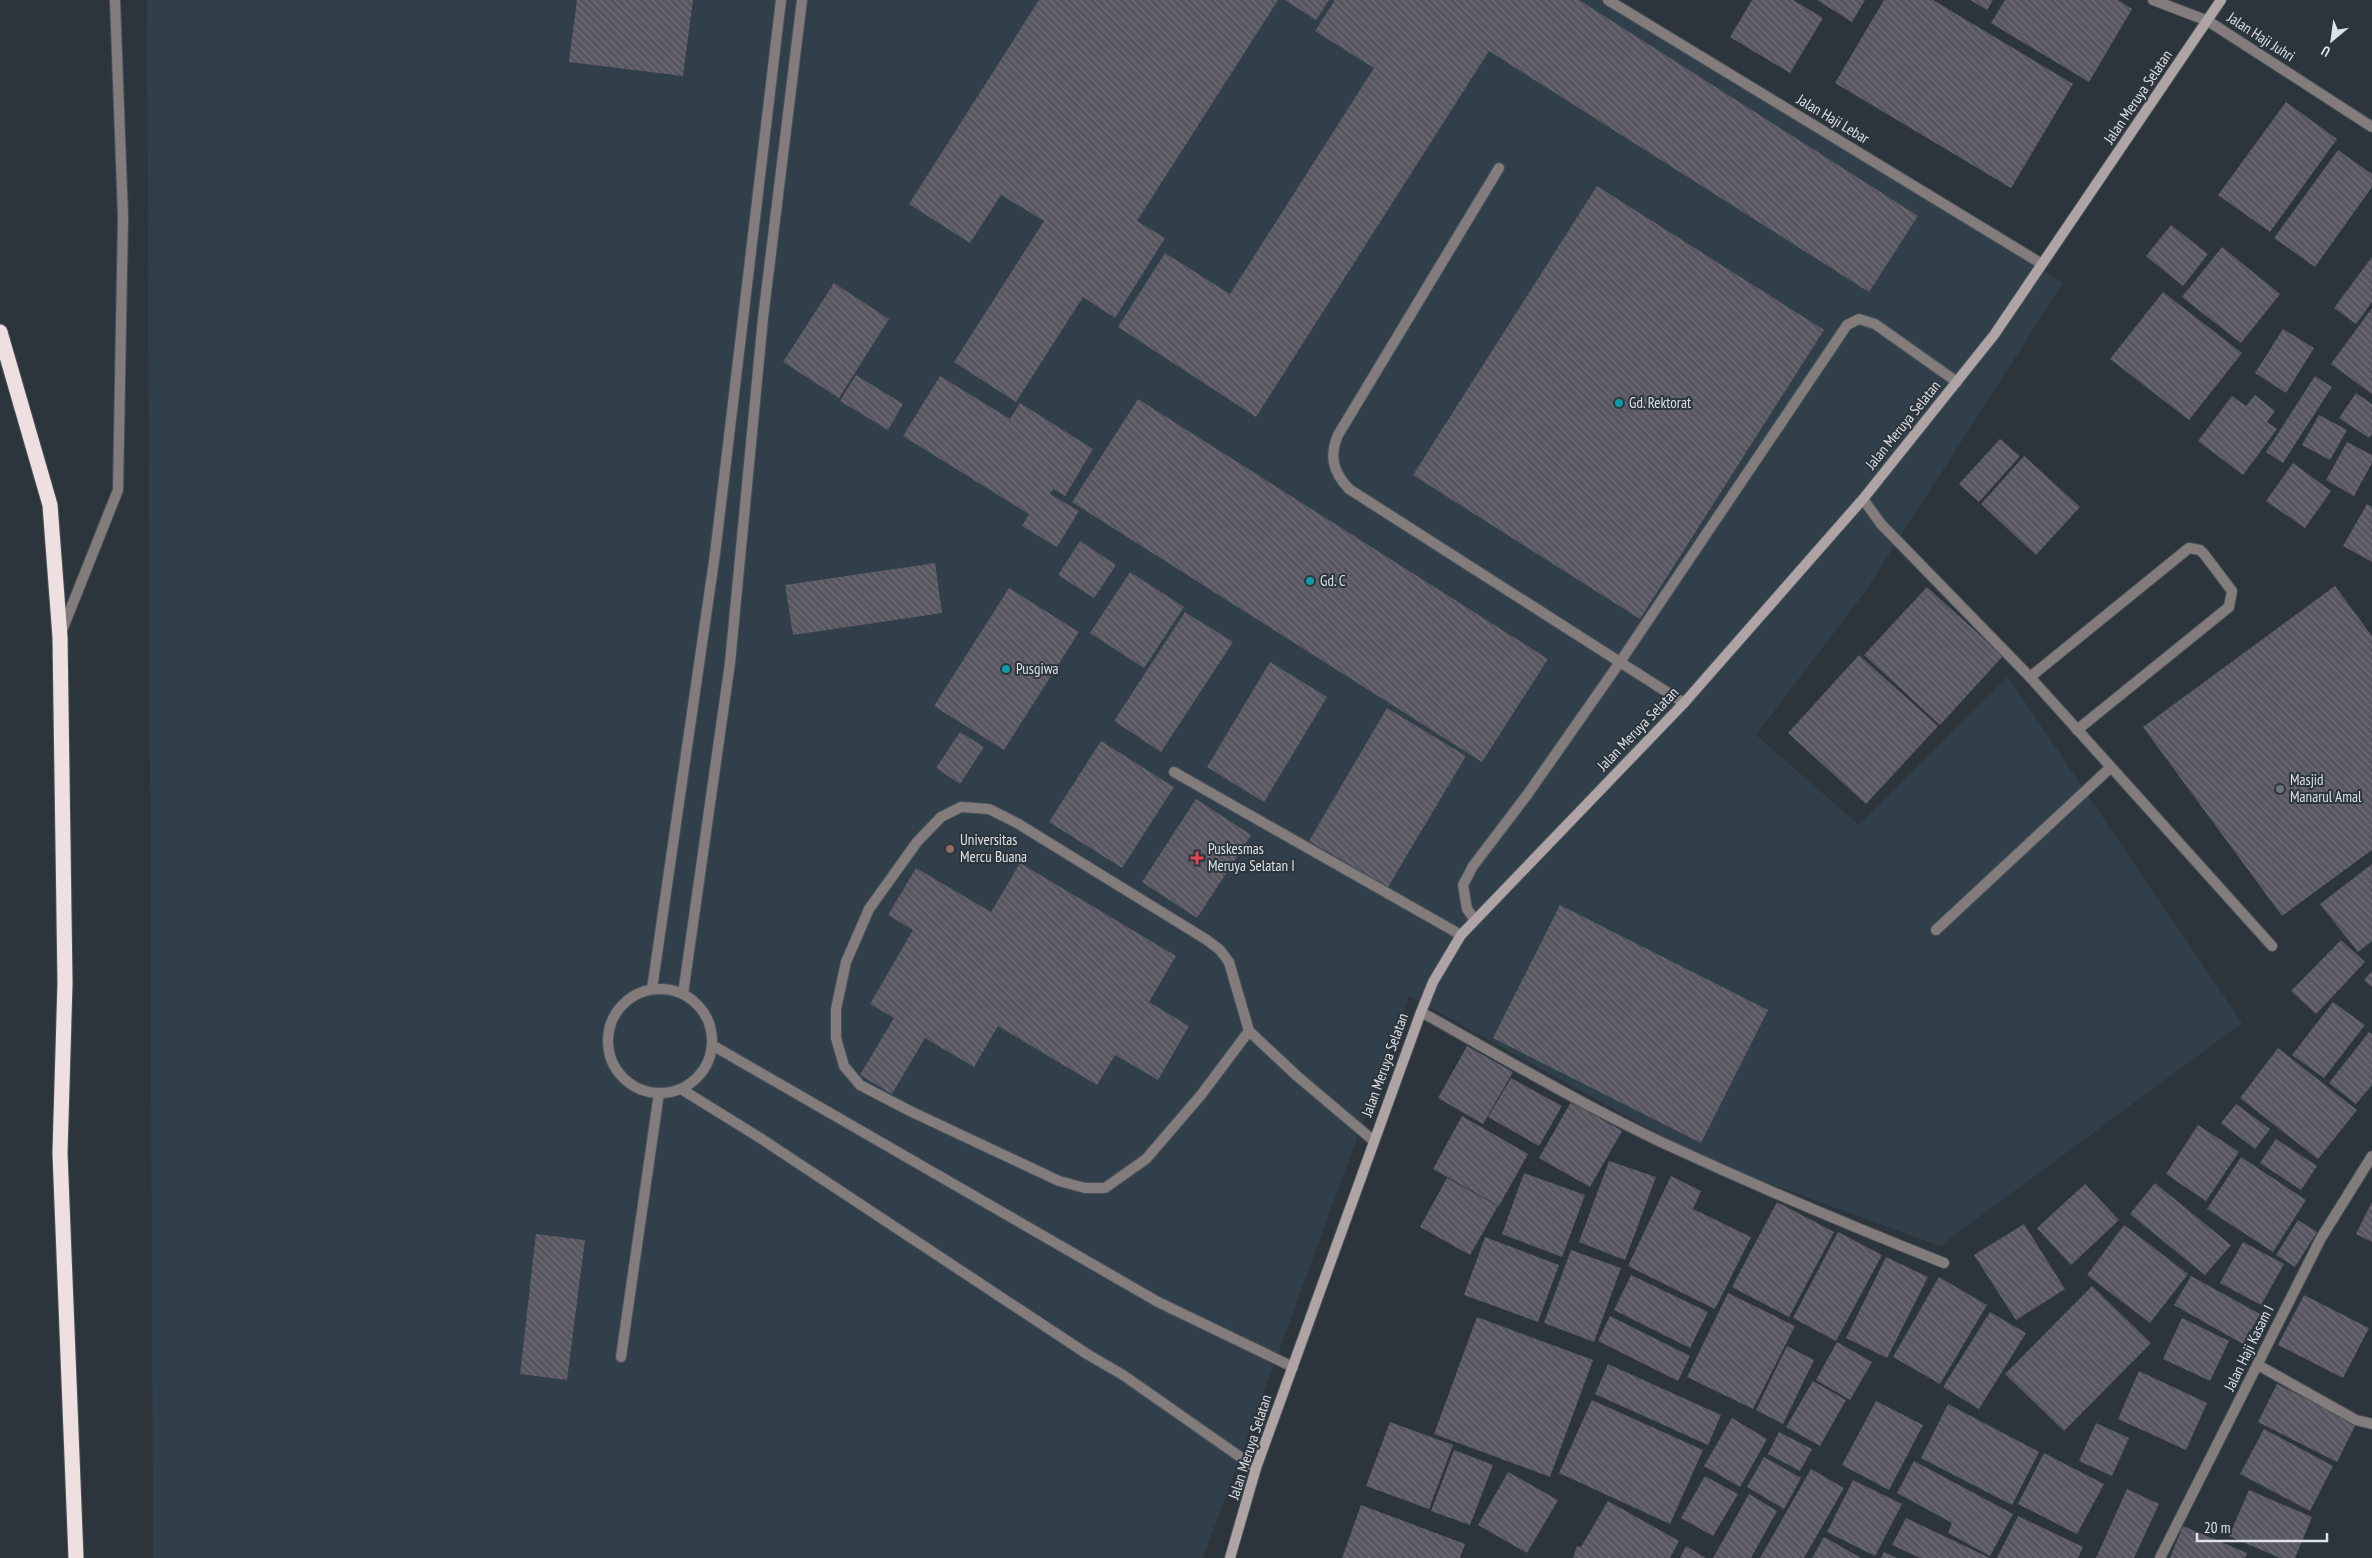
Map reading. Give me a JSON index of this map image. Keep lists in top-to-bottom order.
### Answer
{
  "streets": {
    "main road": ["Jalan Meruya Selatan"],
    "street": ["Jalan Haji Juhri", "Jalan Haji Lebar", "Jalan Haji Kasam I"]
  },
  "crossings": [
    ["Jalan Haji Juhri", "Jalan Meruya Selatan"],
    ["Jalan Meruya Selatan", "Jalan Haji Lebar"]
  ],
  "places": {
    "other": [
      "Gd. Rektorat",
      "Gd. C",
      "Pusgiwa",
      "Masjid Manarul Amal",
      "Universitas Mercu Buana"
    ],
    "health": ["Puskesmas Meruya Selatan I"]
  },
  "scale_bar": "20 m",
  "north": "bottom left"
}
